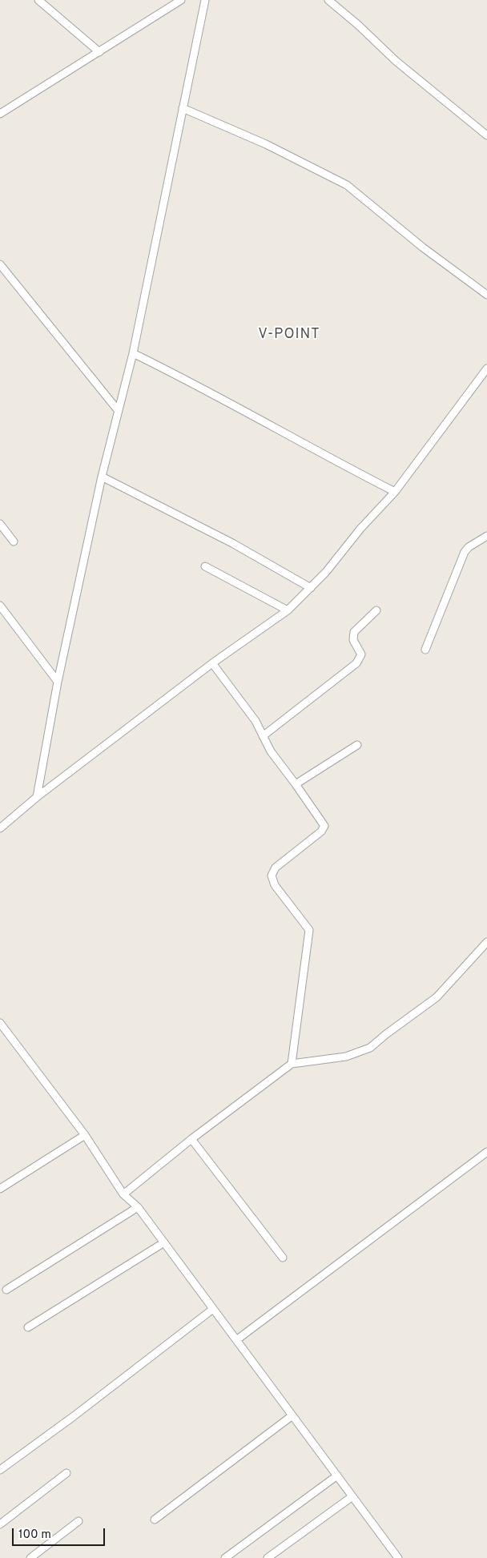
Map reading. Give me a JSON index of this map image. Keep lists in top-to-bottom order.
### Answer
{
  "districts": ["V-POINT"],
  "scale_bar": "100 m"
}
